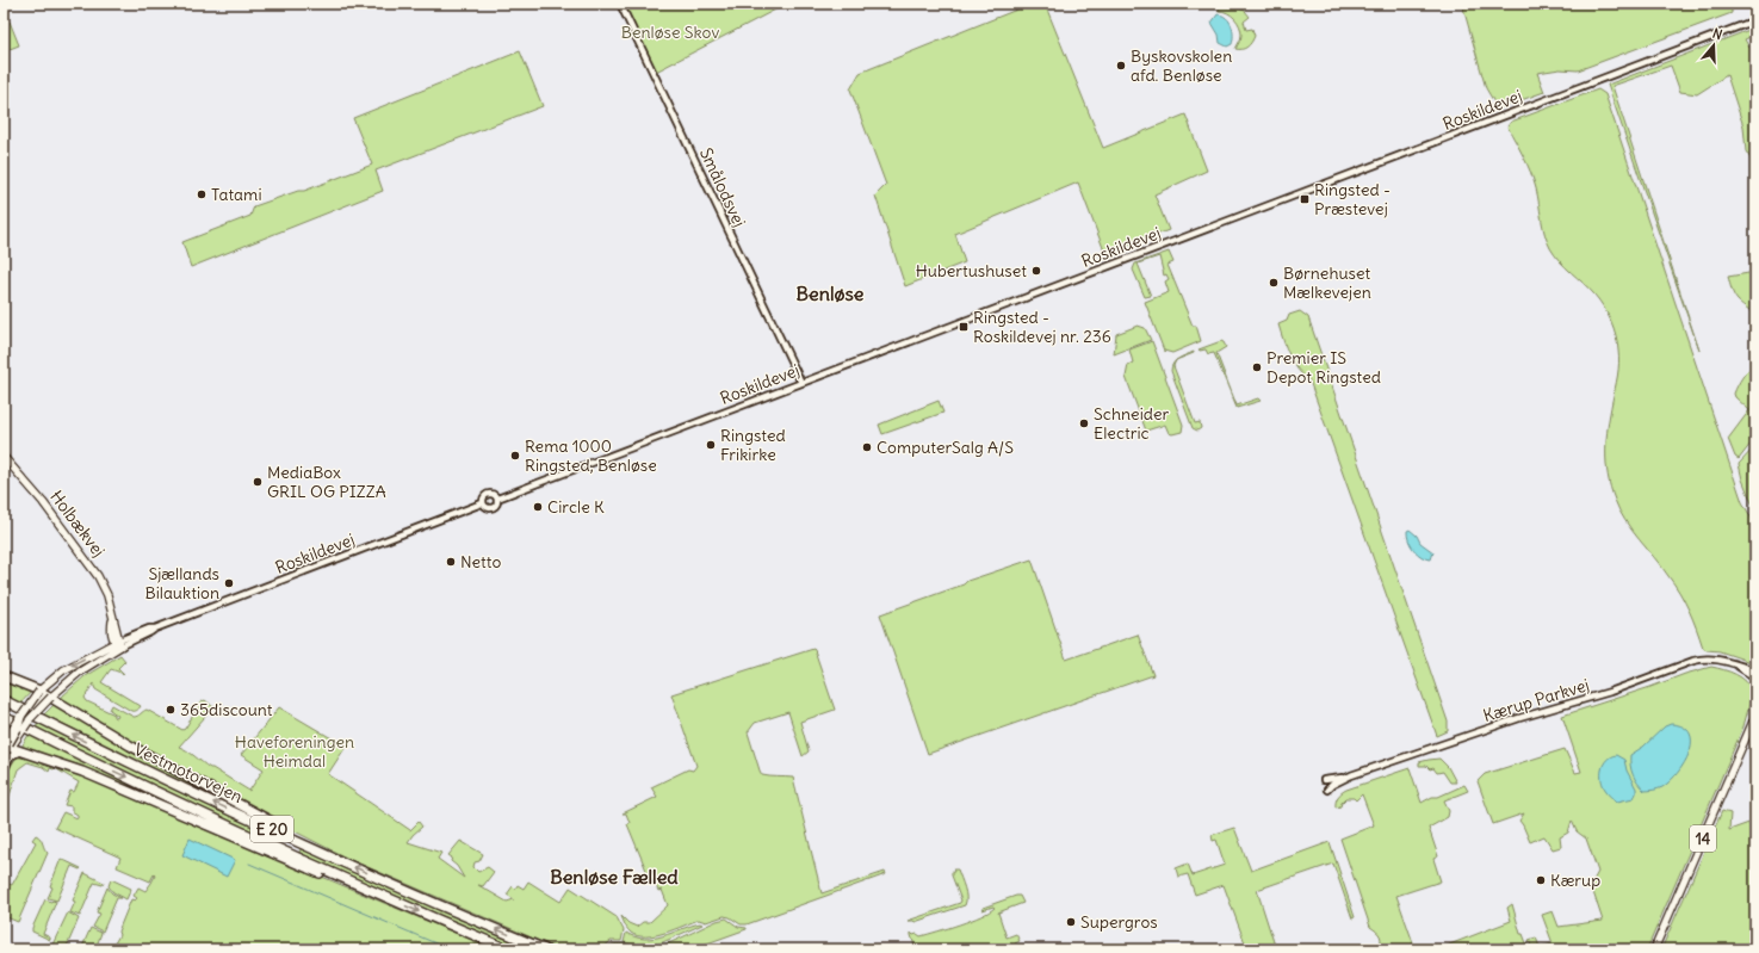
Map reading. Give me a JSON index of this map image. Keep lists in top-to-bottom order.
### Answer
{
  "streets": {
    "highway": ["Vestmotorvejen", "E 20"],
    "main road": ["Holbækvej", "14"],
    "street": ["Roskildevej", "Smålodsvej", "Kærup Parkvej"]
  },
  "crossings": [
    ["Roskildevej", "Smålodsvej"],
    ["Roskildevej", "Holbækvej"]
  ],
  "districts": ["Benløse", "Benløse Fælled"],
  "parks": ["Benløse Skov", "Haveforeningen Heimdal"],
  "places": {
    "other": [
      "Byskovskolen afd. Benløse",
      "Tatami",
      "Hubertushuset",
      "Børnehuset Mælkevejen",
      "Premier IS Depot Ringsted",
      "Schneider Electric",
      "Ringsted Frikirke",
      "ComputerSalg A/S",
      "Rema 1000 Ringsted, Benløse",
      "MediaBox GRIL OG PIZZA",
      "Circle K",
      "Netto",
      "Sjællands Bilauktion",
      "365discount",
      "Kærup",
      "Supergros"
    ],
    "transit": ["Ringsted - Præstevej", "Ringsted - Roskildevej nr. 236"]
  },
  "north": "top"
}
